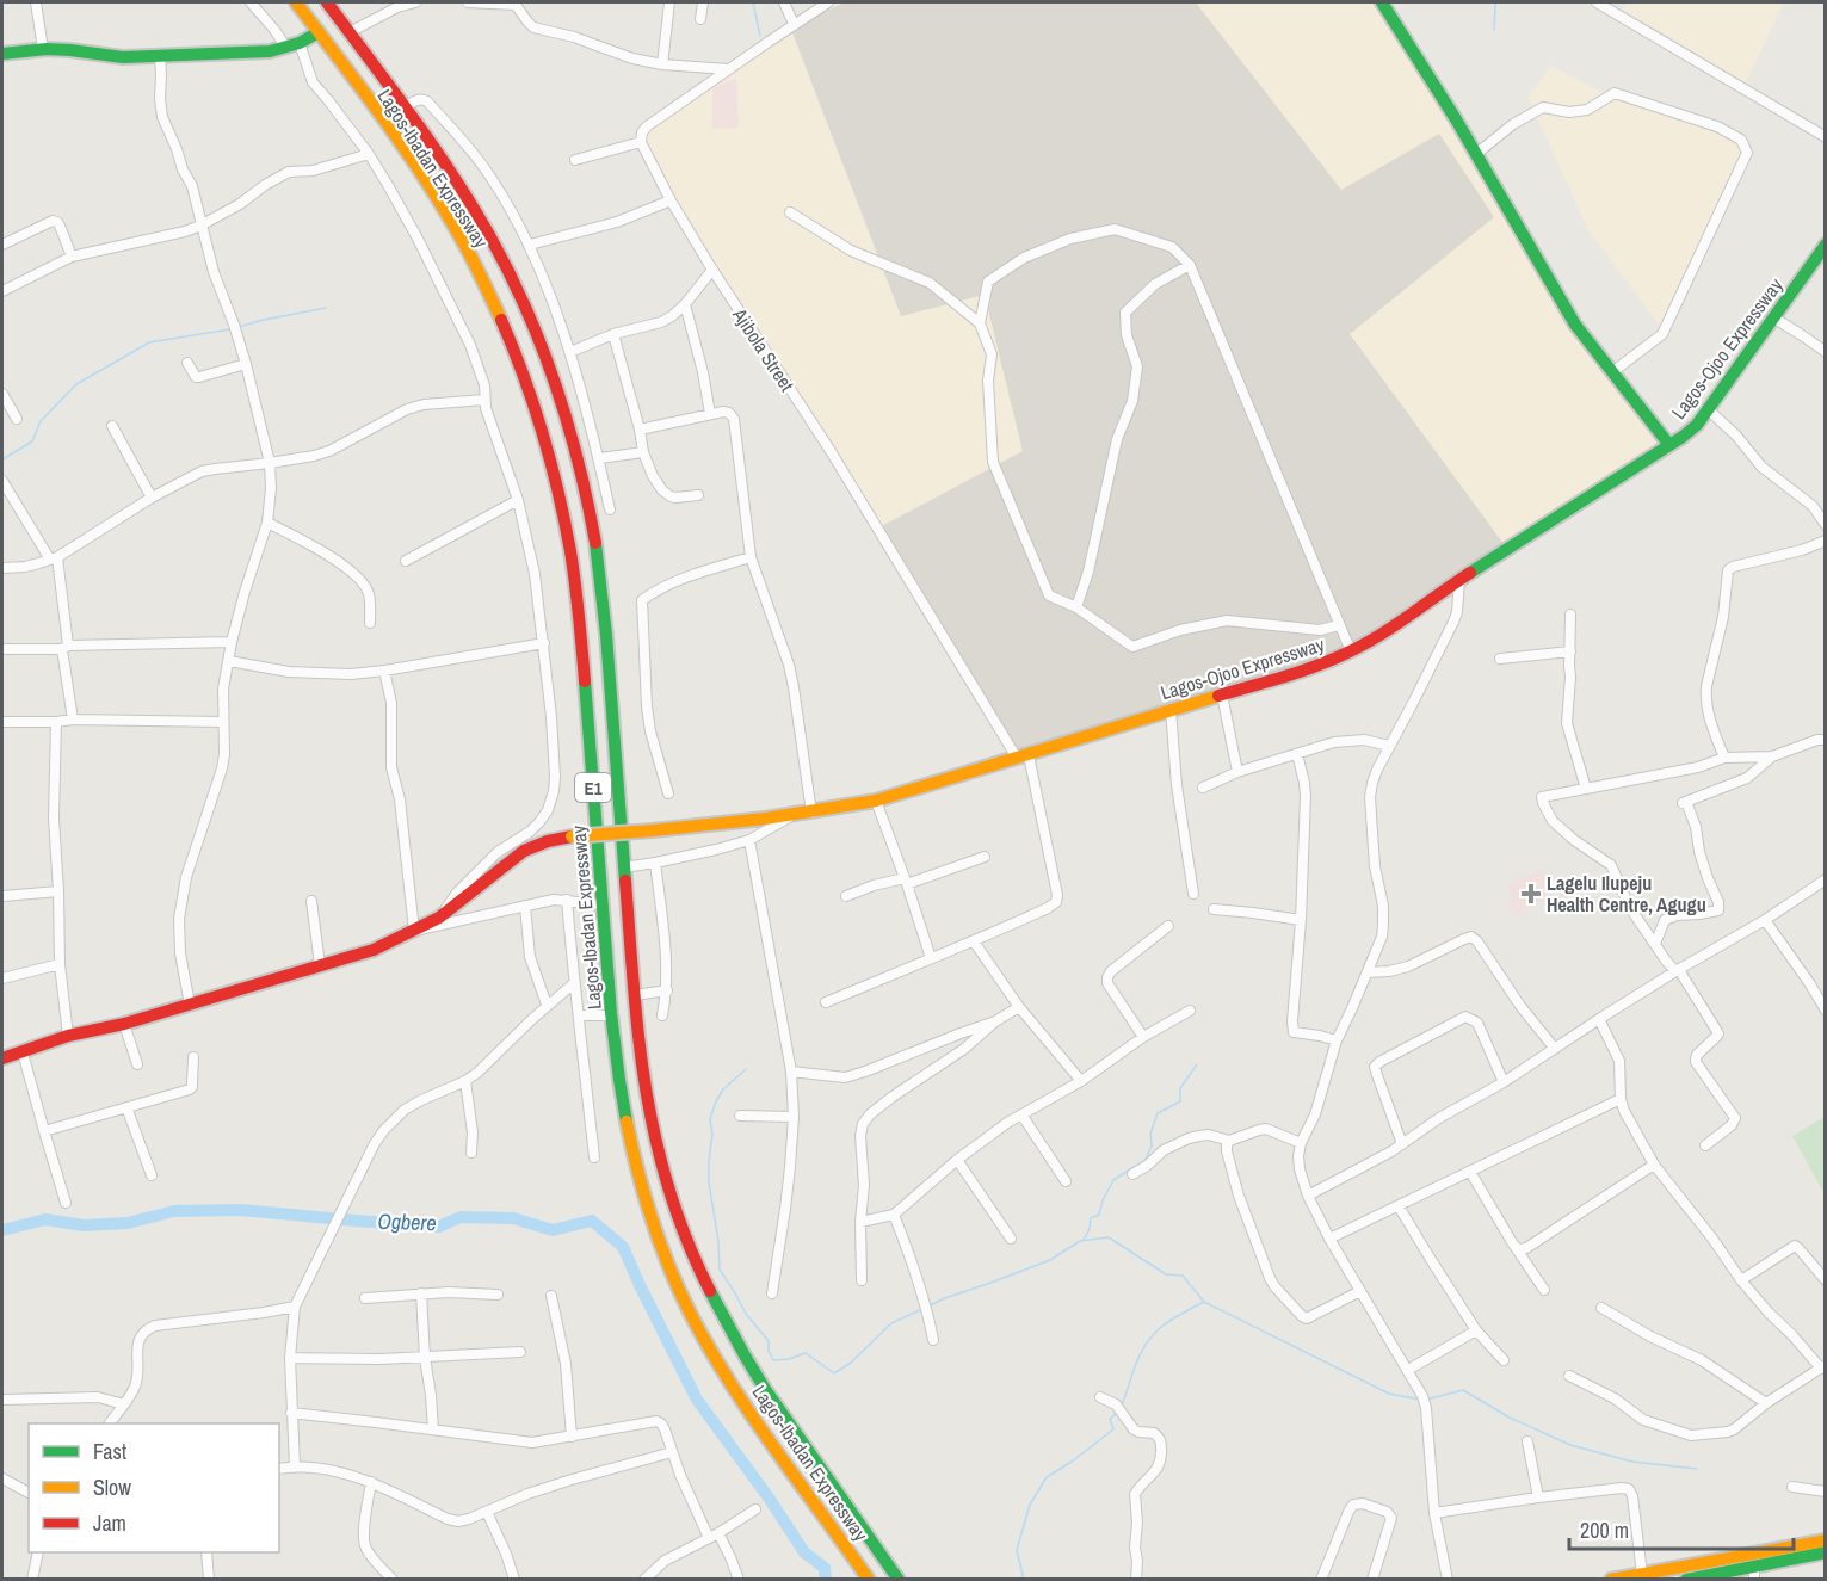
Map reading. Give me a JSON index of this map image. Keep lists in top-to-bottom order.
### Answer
{
  "streets": {
    "main road": ["Lagos-Ibadan Expressway", "Lagos-Ojoo Expressway", "E1"],
    "street": ["Ajibola Street"]
  },
  "crossings": [
    ["Lagos-Ojoo Expressway", "Ajibola Street"]
  ],
  "water": ["Ogbere"],
  "places": {
    "health": ["Lagelu Ilupeju Health Centre, Agugu"]
  },
  "legend": ["Fast", "Slow", "Jam"],
  "scale_bar": "200 m"
}
